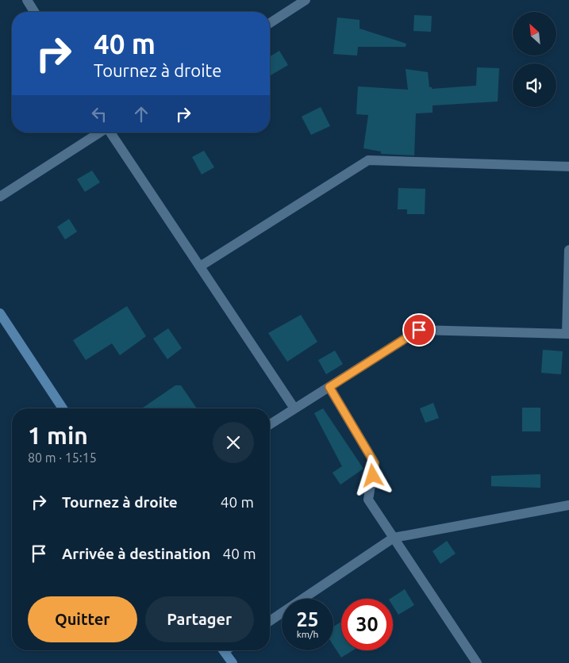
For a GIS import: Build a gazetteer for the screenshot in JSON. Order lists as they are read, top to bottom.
{
  "north": "top left",
  "page": {
    "turn": ["40 m", "Tournez à droite"],
    "heading": ["1 min", "80 m · 15:15"],
    "list": [
      {
        "name": "Tournez à droite",
        "value": "40 m"
      },
      {
        "name": "Arrivée à destination",
        "value": "40 m"
      }
    ],
    "buttons": ["Quitter", "Partager"],
    "speed": "25 km/h",
    "limit": "30"
  }
}
